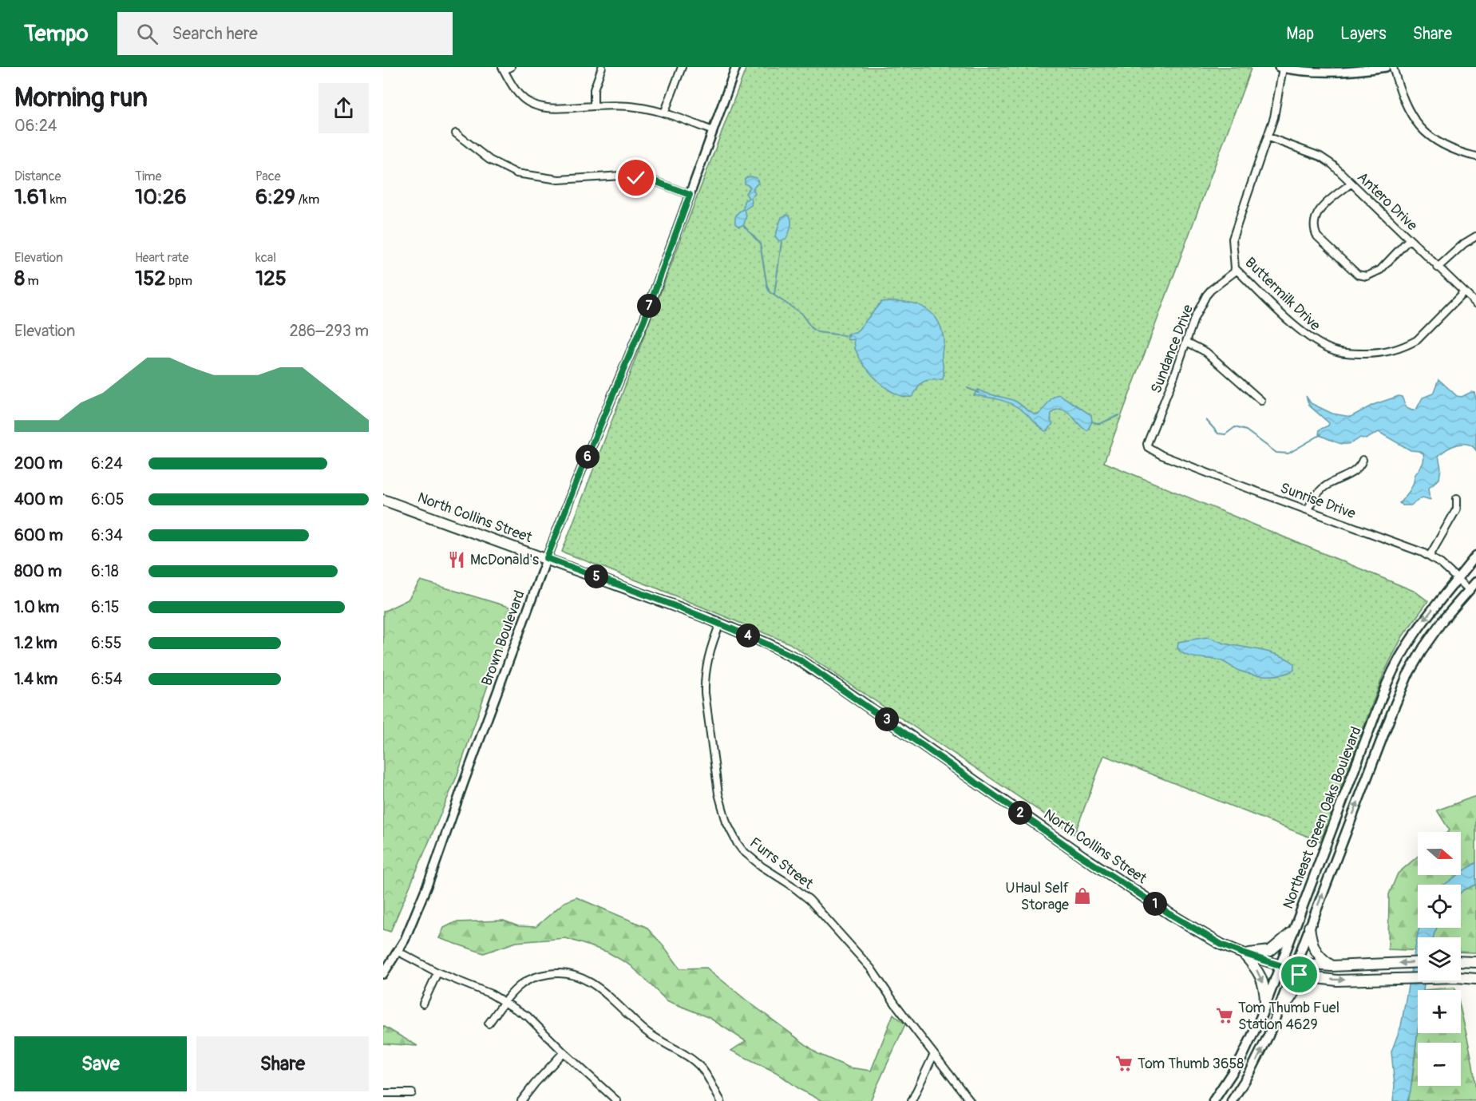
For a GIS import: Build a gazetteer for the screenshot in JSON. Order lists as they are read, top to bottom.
{
  "streets": {
    "main road": ["North Collins Street", "Northeast Green Oaks Boulevard"],
    "street": [
      "Antero Drive",
      "Buttermilk Drive",
      "Sundance Drive",
      "Sunrise Drive",
      "Brown Boulevard",
      "Furrs Street"
    ]
  },
  "crossings": [
    ["Antero Drive", "Buttermilk Drive"],
    ["Buttermilk Drive", "Sundance Drive"],
    ["Sundance Drive", "Sunrise Drive"],
    ["Sunrise Drive", "Northeast Green Oaks Boulevard"],
    ["North Collins Street", "Brown Boulevard"],
    ["North Collins Street", "Northeast Green Oaks Boulevard"],
    ["North Collins Street", "Furrs Street"]
  ],
  "places": {
    "restaurant": ["McDonald's"],
    "shop": ["UHaul Self Storage"],
    "supermarket": ["Tom Thumb Fuel Station 4629", "Tom Thumb 3658"]
  },
  "north": "right",
  "page": {
    "header": "Tempo",
    "search": "Search here",
    "nav": ["Map", "Layers", "Share"],
    "heading": ["Morning run", "06:24"],
    "stats": [
      ["Distance", "1.61 km"],
      ["Time", "10:26"],
      ["Pace", "6:29 /km"],
      ["Elevation", "8 m"],
      ["Heart rate", "152 bpm"],
      ["kcal", "125"]
    ],
    "pins": [
      "7",
      "6",
      "5",
      "4",
      "3",
      "2",
      "1"
    ],
    "chart": ["Elevation", "286–293 m"],
    "list": [
      {
        "name": "200 m",
        "note": "6:24"
      },
      {
        "name": "400 m",
        "note": "6:05"
      },
      {
        "name": "600 m",
        "note": "6:34"
      },
      {
        "name": "800 m",
        "note": "6:18"
      },
      {
        "name": "1.0 km",
        "note": "6:15"
      },
      {
        "name": "1.2 km",
        "note": "6:55"
      },
      {
        "name": "1.4 km",
        "note": "6:54"
      }
    ],
    "map_buttons": ["+", "−"],
    "buttons": ["Save", "Share"]
  }
}
